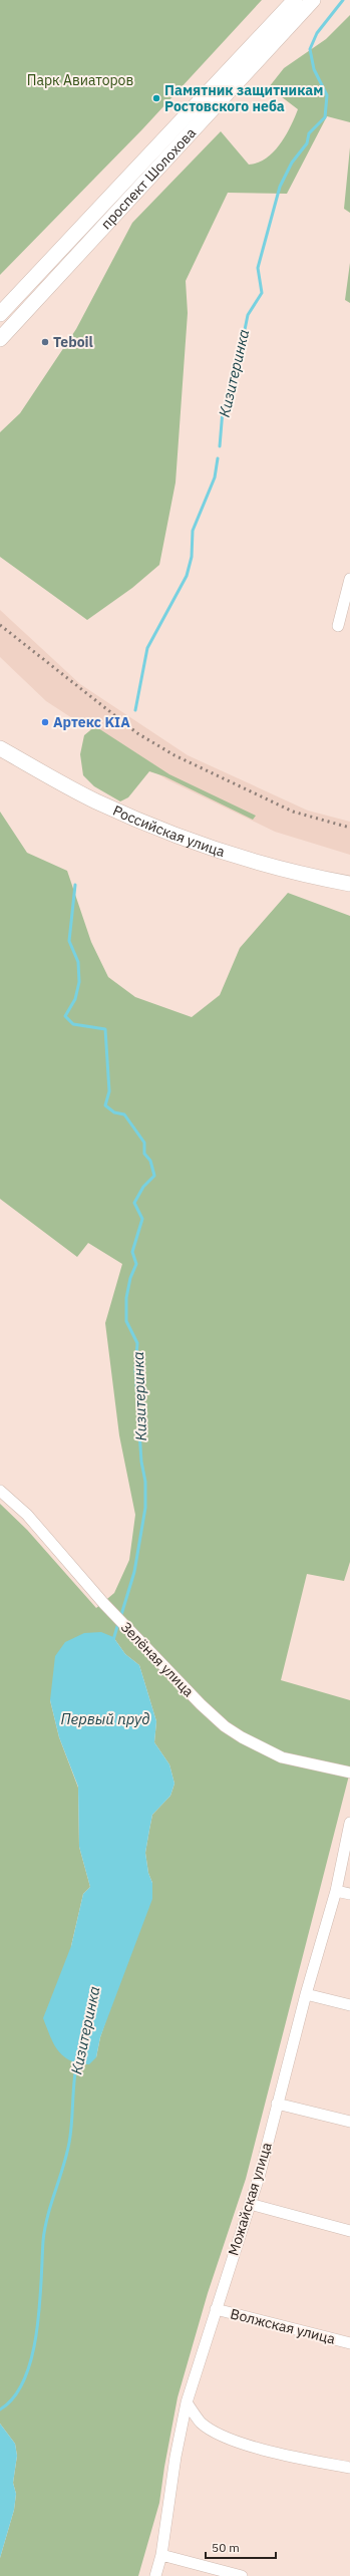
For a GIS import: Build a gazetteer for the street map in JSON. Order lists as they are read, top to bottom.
{
  "streets": {
    "main road": ["проспект Шолохова", "Российская улица"],
    "street": ["Зелёная улица", "Можайская улица", "Волжская улица"]
  },
  "crossings": [
    ["Можайская улица", "Волжская улица"]
  ],
  "water": ["Кизитеринка", "Первый пруд"],
  "parks": ["Парк Авиаторов"],
  "places": ["Памятник защитникам Ростовского неба", "Teboil", "Артекс KIA"],
  "scale_bar": "50 m"
}
